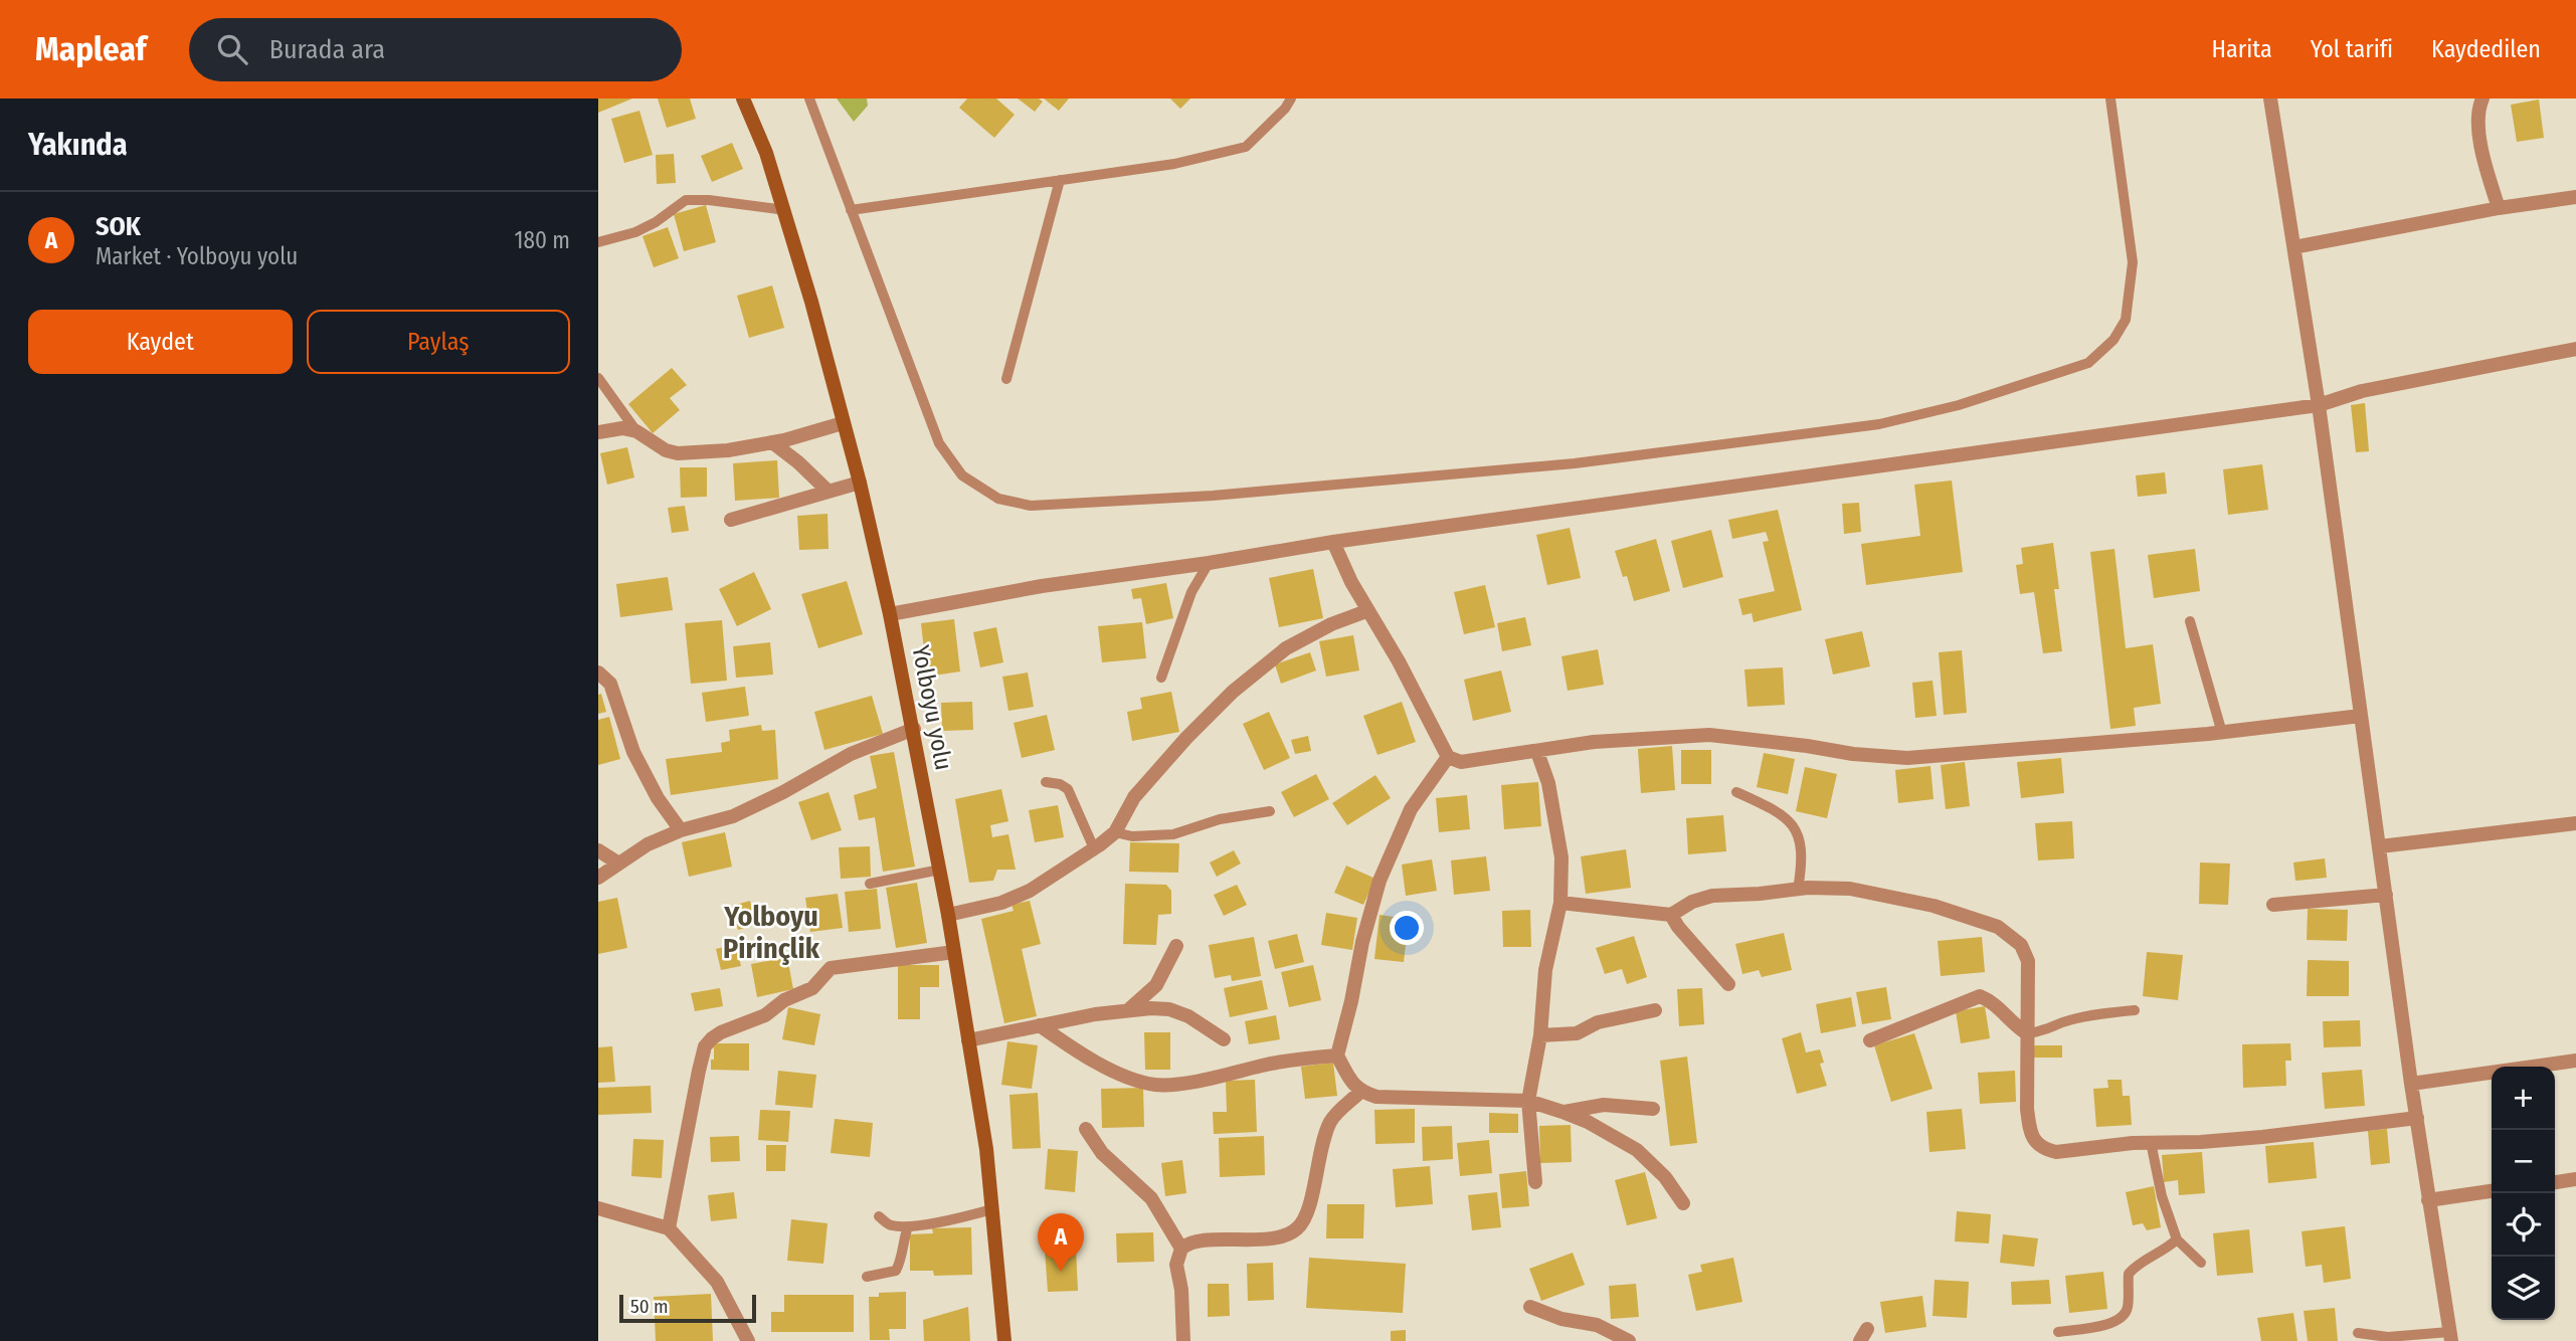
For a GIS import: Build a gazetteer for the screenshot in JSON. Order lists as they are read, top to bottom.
{
  "streets": {
    "main road": ["Yolboyu yolu"]
  },
  "districts": ["Yolboyu Pirinçlik"],
  "scale_bar": "50 m",
  "page": {
    "header": "Mapleaf",
    "search": "Burada ara",
    "nav": ["Harita", "Yol tarifi", "Kaydedilen"],
    "heading": "Yakında",
    "list": [
      {
        "mark": "A",
        "name": "SOK",
        "note": "Market · Yolboyu yolu",
        "value": "180 m"
      }
    ],
    "buttons": ["Kaydet", "Paylaş"],
    "map_buttons": ["+", "−"],
    "pins": "A",
    "scale": "50 m"
  }
}
